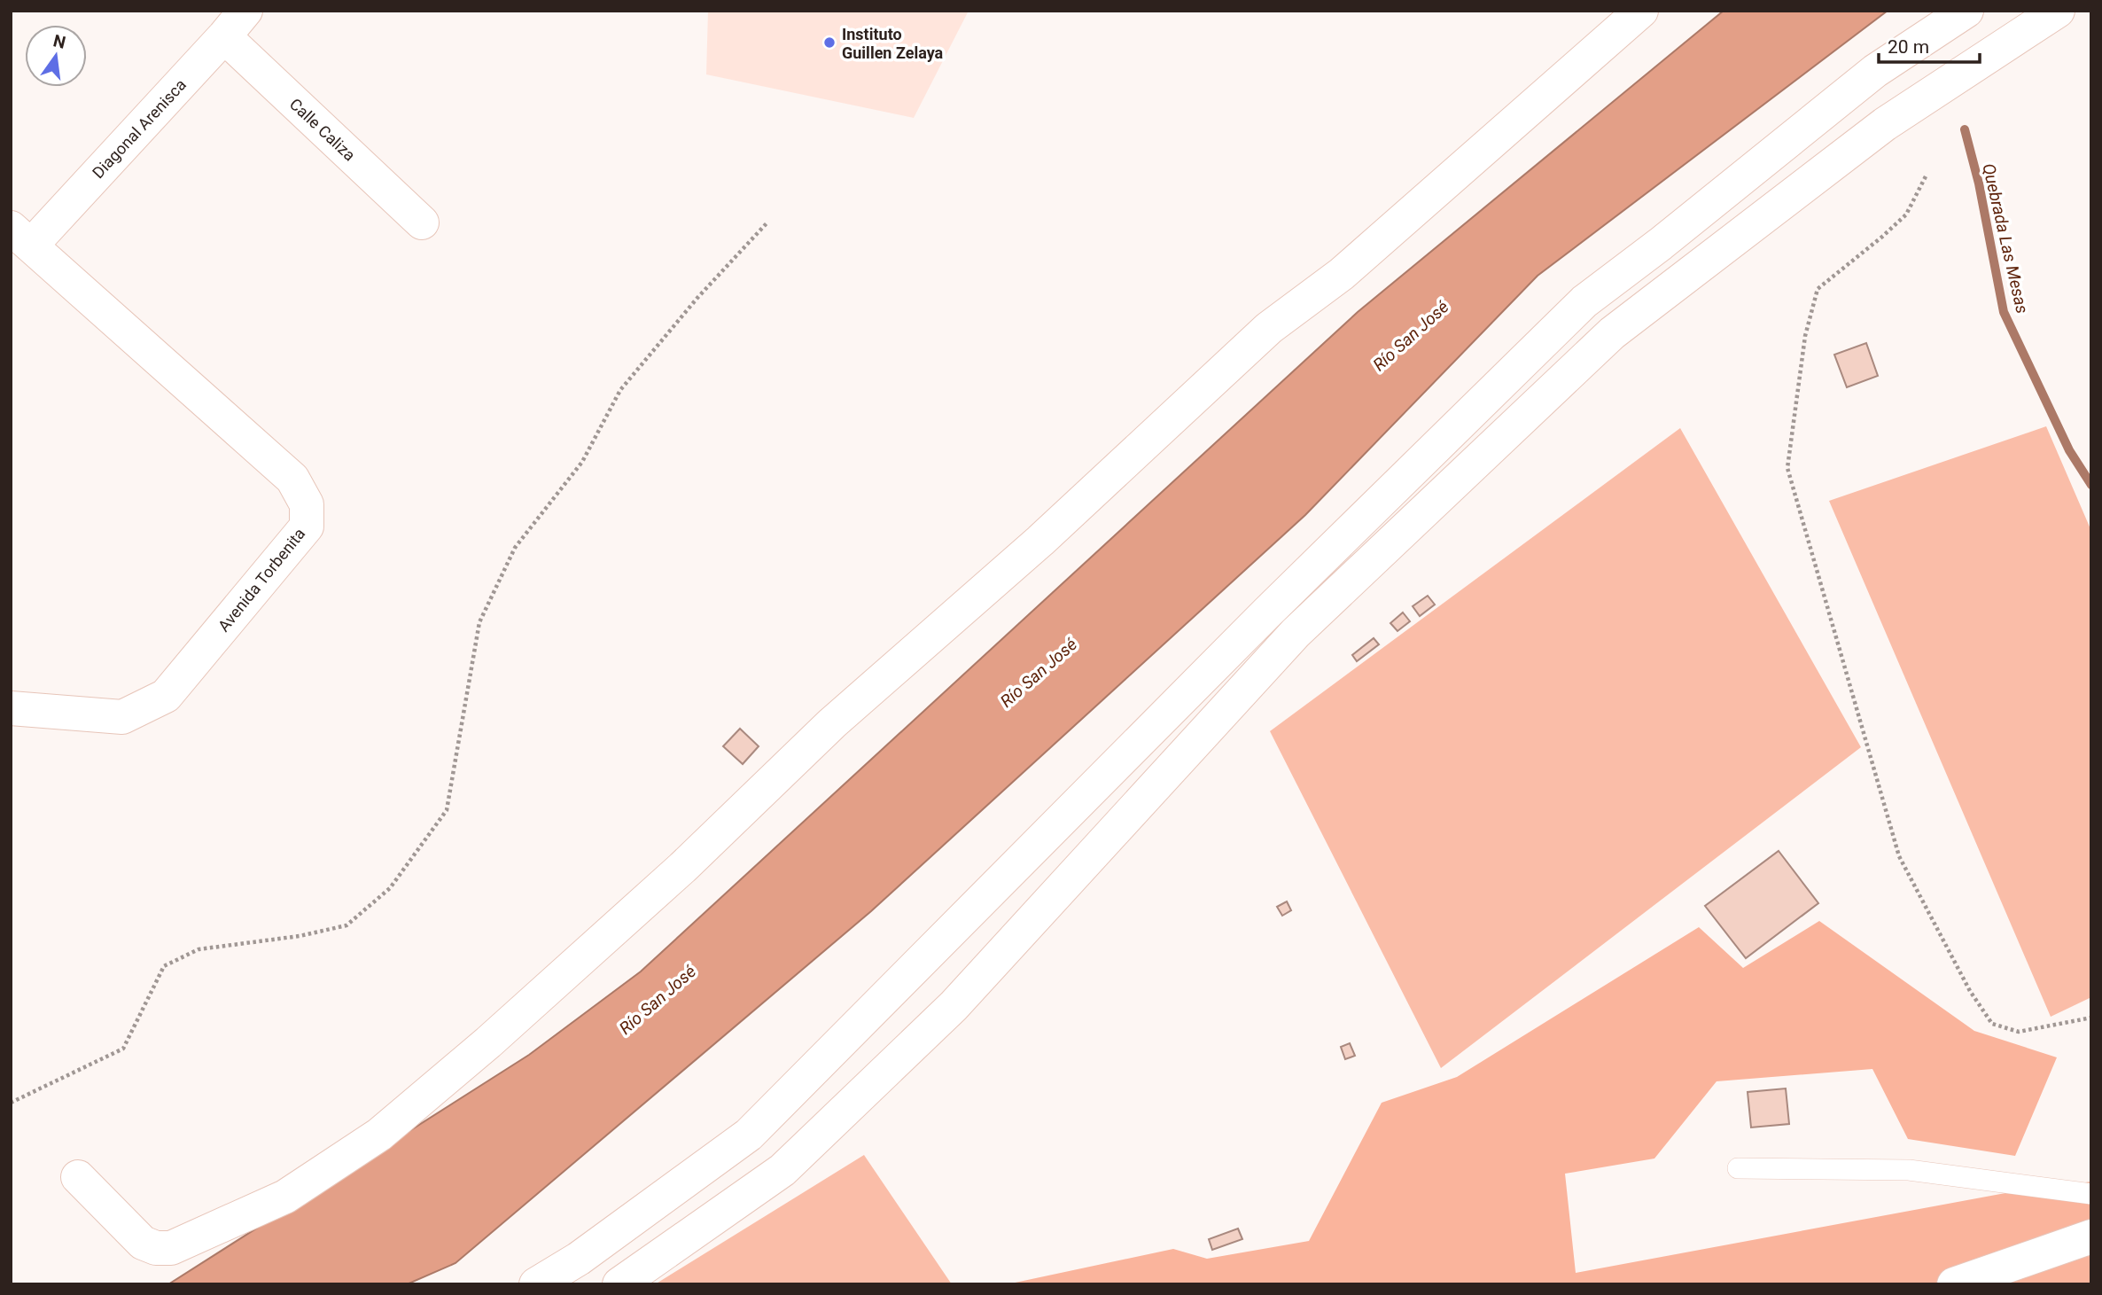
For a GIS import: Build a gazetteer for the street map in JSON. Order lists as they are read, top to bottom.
{
  "streets": {
    "main road": ["Diagonal Arenisca", "Calle Caliza", "Avenida Torbenita"]
  },
  "crossings": [
    ["Diagonal Arenisca", "Calle Caliza"],
    ["Diagonal Arenisca", "Avenida Torbenita"]
  ],
  "water": ["Quebrada Las Mesas", "Río San José"],
  "places": ["Instituto Guillen Zelaya"],
  "scale_bar": "20 m",
  "north": "top"
}
